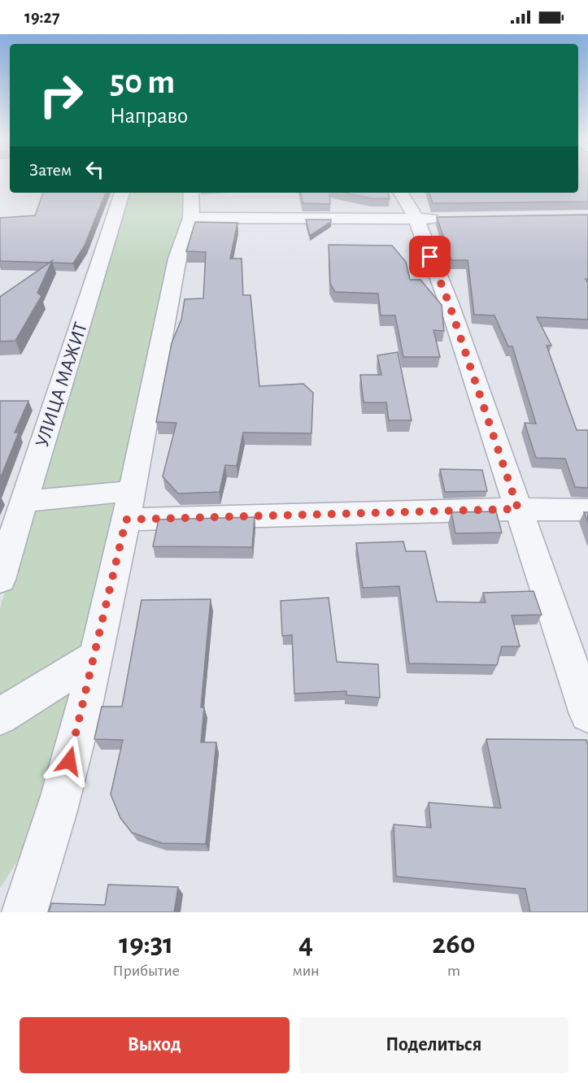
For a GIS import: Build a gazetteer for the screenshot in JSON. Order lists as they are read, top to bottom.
{
  "streets": {
    "street": ["УЛИЦА МАЖИТ"]
  },
  "page": {
    "status": "19:27",
    "turn": ["50 m", "Направо"],
    "then": "Затем",
    "eta": [
      "19:31",
      "Прибытие",
      "4",
      "мин",
      "260",
      "m"
    ],
    "buttons": ["Выход", "Поделиться"]
  }
}
